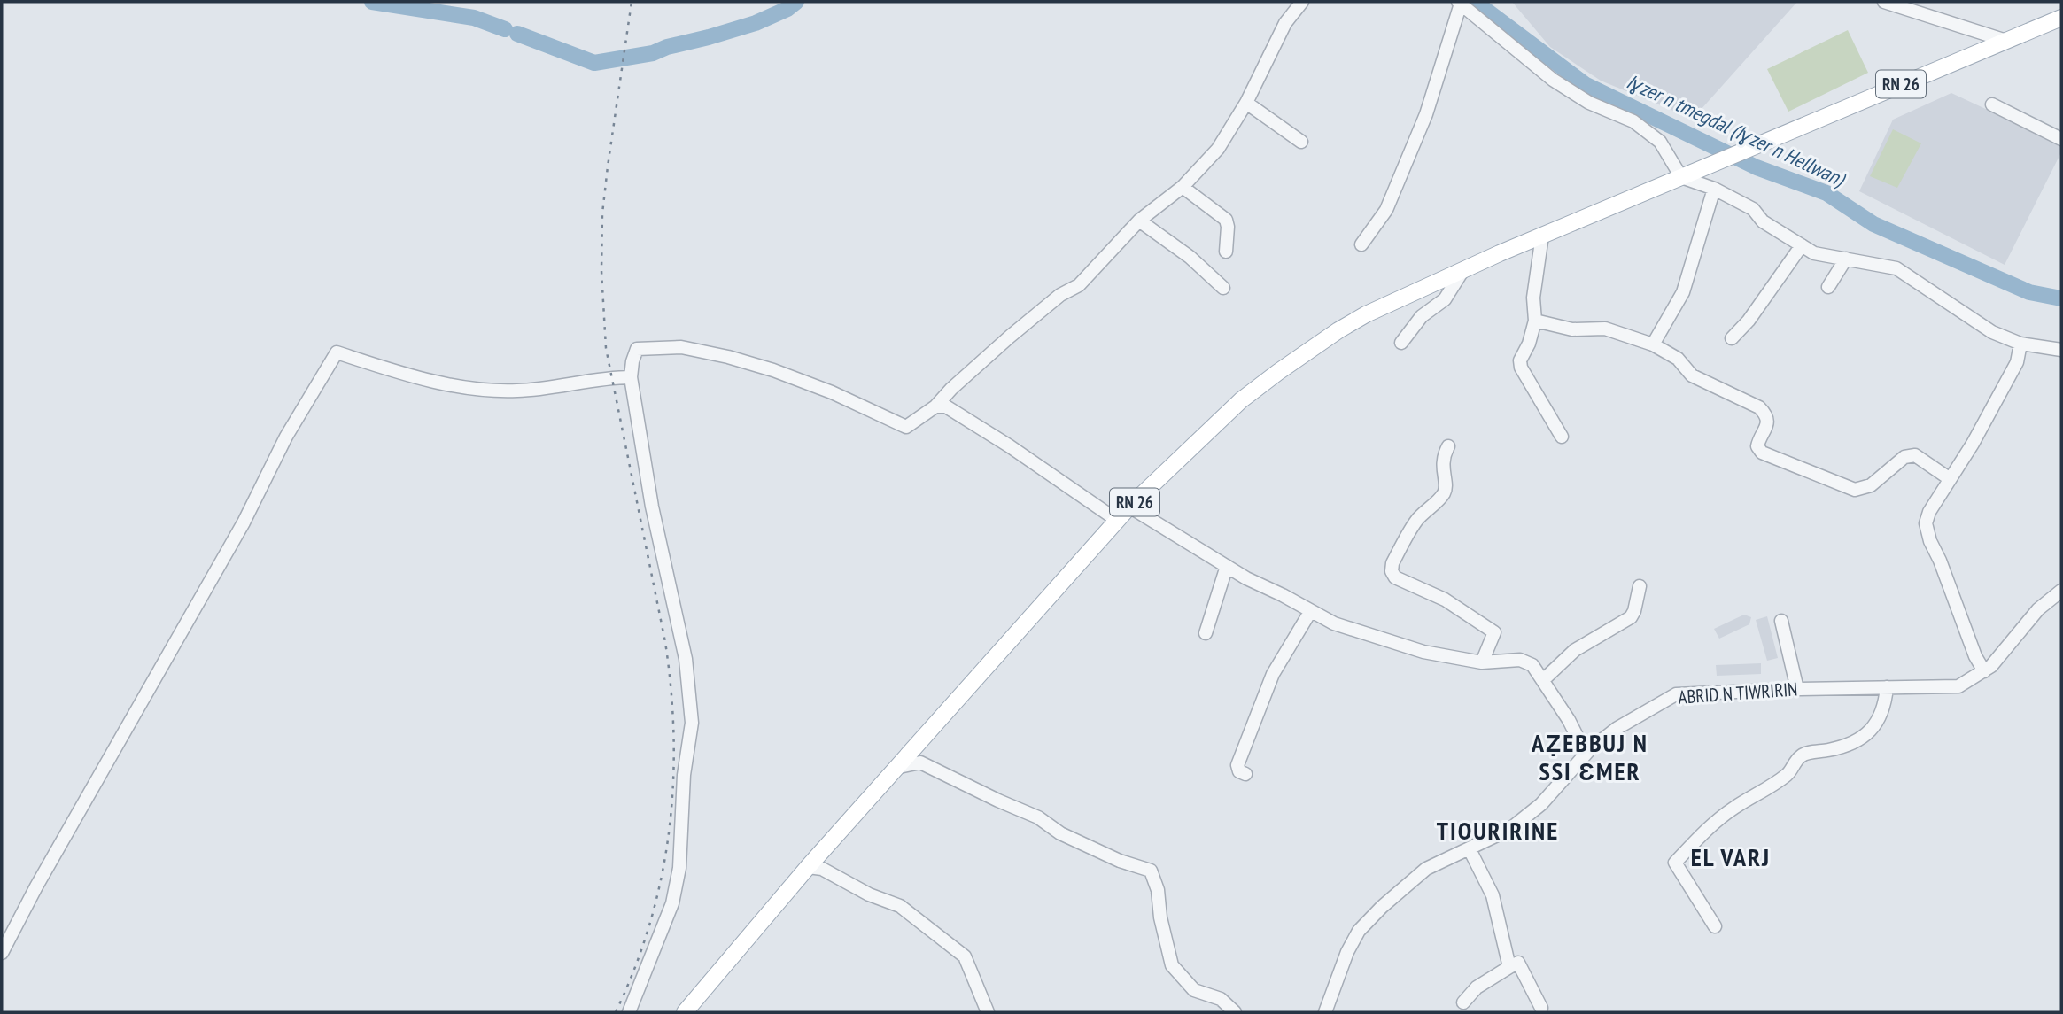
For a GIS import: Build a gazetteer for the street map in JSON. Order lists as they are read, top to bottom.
{
  "streets": {
    "main road": ["RN 26"],
    "street": ["ABRID N TIWRIRIN"]
  },
  "districts": ["AẒEBBUJ N SSI ƐMER", "TIOURIRINE", "EL VARJ"],
  "water": ["Iɣzer n tmegdal (Iɣzer n Hellwan)"]
}
